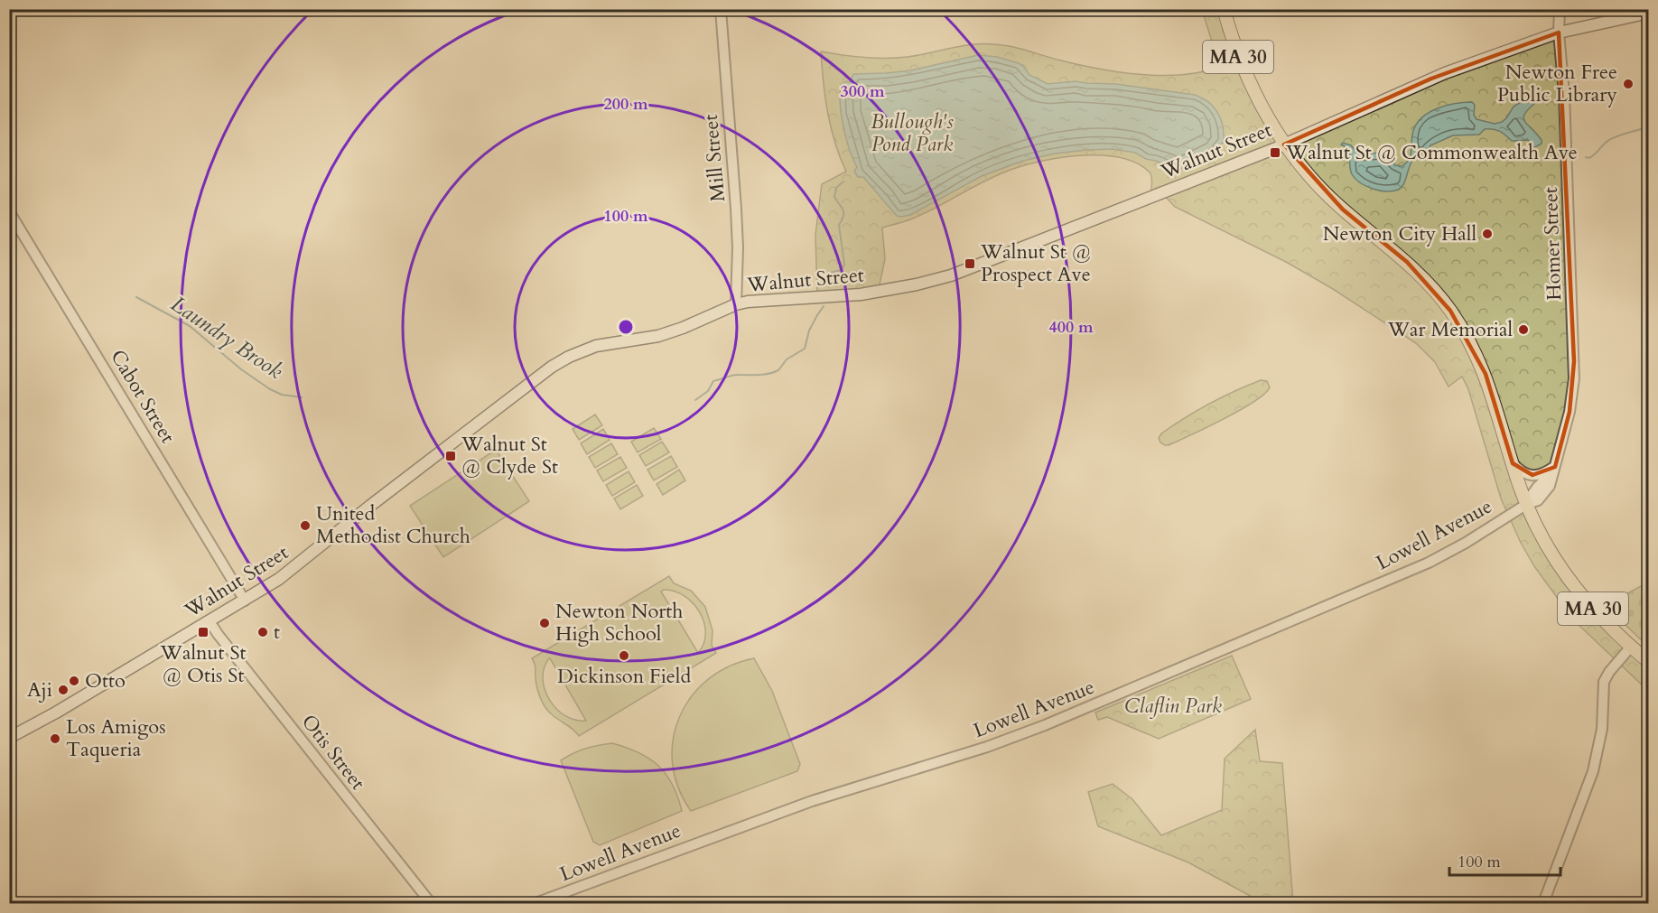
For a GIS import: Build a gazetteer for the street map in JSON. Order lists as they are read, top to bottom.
{
  "streets": {
    "main road": ["MA 30", "Walnut Street"],
    "street": [
      "Mill Street",
      "Homer Street",
      "Cabot Street",
      "Lowell Avenue",
      "Otis Street"
    ]
  },
  "crossings": [
    ["MA 30", "Walnut Street"],
    ["MA 30", "Homer Street"],
    ["MA 30", "Lowell Avenue"],
    ["Walnut Street", "Mill Street"],
    ["Walnut Street", "Homer Street"],
    ["Walnut Street", "Cabot Street"],
    ["Walnut Street", "Otis Street"],
    ["Homer Street", "Lowell Avenue"]
  ],
  "water": ["Laundry Brook"],
  "parks": ["Bullough's Pond Park", "Claflin Park"],
  "places": {
    "other": [
      "Newton Free Public Library",
      "Newton City Hall",
      "War Memorial",
      "United Methodist Church",
      "Newton North High School",
      "t",
      "Dickinson Field",
      "Otto",
      "Aji",
      "Los Amigos Taqueria"
    ],
    "transit": [
      "Walnut St @ Commonwealth Ave",
      "Walnut St @ Prospect Ave",
      "Walnut St @ Clyde St",
      "Walnut St @ Otis St"
    ]
  },
  "scale_bar": "100 m",
  "rings": [
    "300 m",
    "200 m",
    "100 m",
    "400 m"
  ]
}
